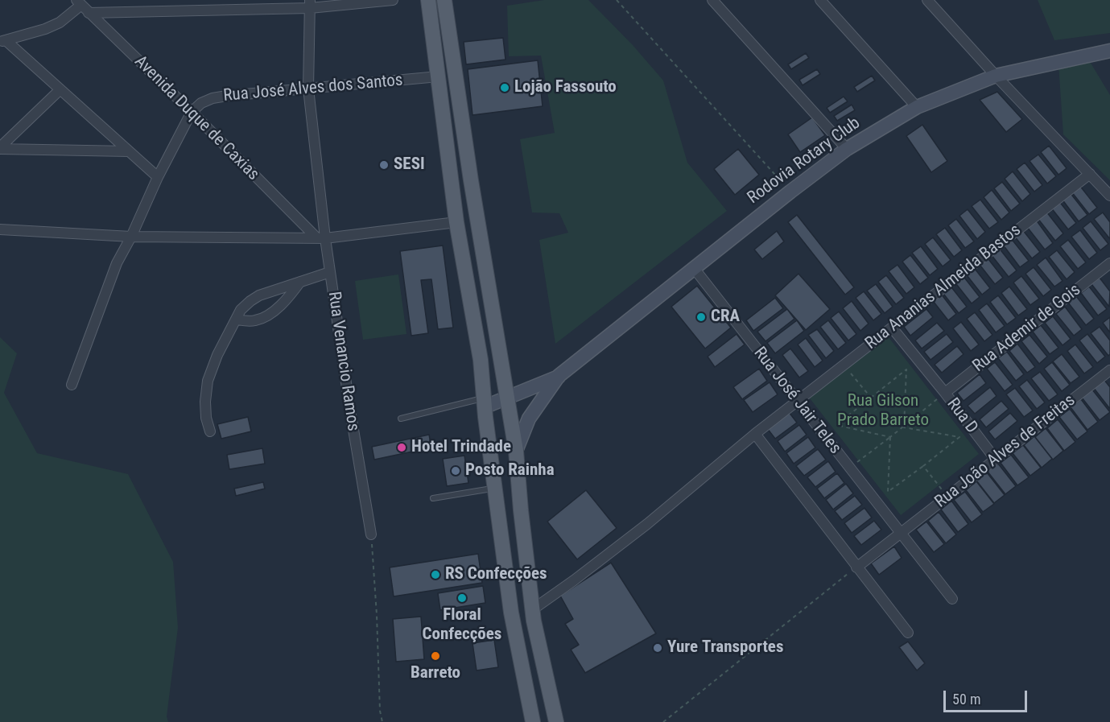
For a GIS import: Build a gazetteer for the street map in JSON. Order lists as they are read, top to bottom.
{
  "streets": {
    "main road": ["Rodovia Rotary Club"],
    "street": [
      "Rua José Alves dos Santos",
      "Avenida Duque de Caxias",
      "Rua Ananias Almeida Bastos",
      "Rua Ademir de Gois",
      "Rua Venancio Ramos",
      "Rua José Jair Teles",
      "Rua D",
      "Rua João Alves de Freitas"
    ]
  },
  "crossings": [
    ["Rua José Alves dos Santos", "Avenida Duque de Caxias"],
    ["Rua José Alves dos Santos", "Rua Venancio Ramos"],
    ["Avenida Duque de Caxias", "Rua Venancio Ramos"],
    ["Rodovia Rotary Club", "Rua José Jair Teles"],
    ["Rua Ananias Almeida Bastos", "Rua José Jair Teles"],
    ["Rua Ananias Almeida Bastos", "Rua D"],
    ["Rua Ademir de Gois", "Rua D"],
    ["Rua José Jair Teles", "Rua João Alves de Freitas"],
    ["Rua D", "Rua João Alves de Freitas"]
  ],
  "parks": ["Rua Gilson Prado Barreto"],
  "places": [
    "Lojão Fassouto",
    "SESI",
    "CRA",
    "Hotel Trindade",
    "Posto Rainha",
    "RS Confecções",
    "Floral Confecções",
    "Yure Transportes",
    "Barreto"
  ],
  "scale_bar": "50 m"
}
